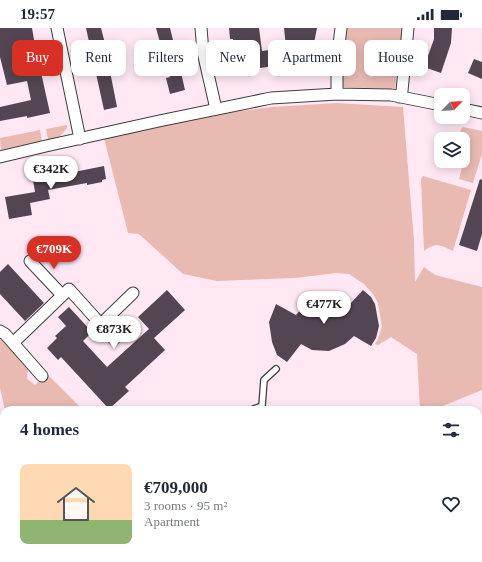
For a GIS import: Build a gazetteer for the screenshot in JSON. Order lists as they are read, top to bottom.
{
  "north": "top right",
  "page": {
    "status": "19:57",
    "chip": [
      "Buy",
      "Rent",
      "Filters",
      "New",
      "Apartment",
      "House"
    ],
    "price": [
      "€342K",
      "€709K",
      "€477K",
      "€873K"
    ],
    "heading": "4 homes",
    "list": [
      {
        "name": "€709,000",
        "note": "3 rooms · 95 m² · Apartment"
      }
    ]
  }
}
